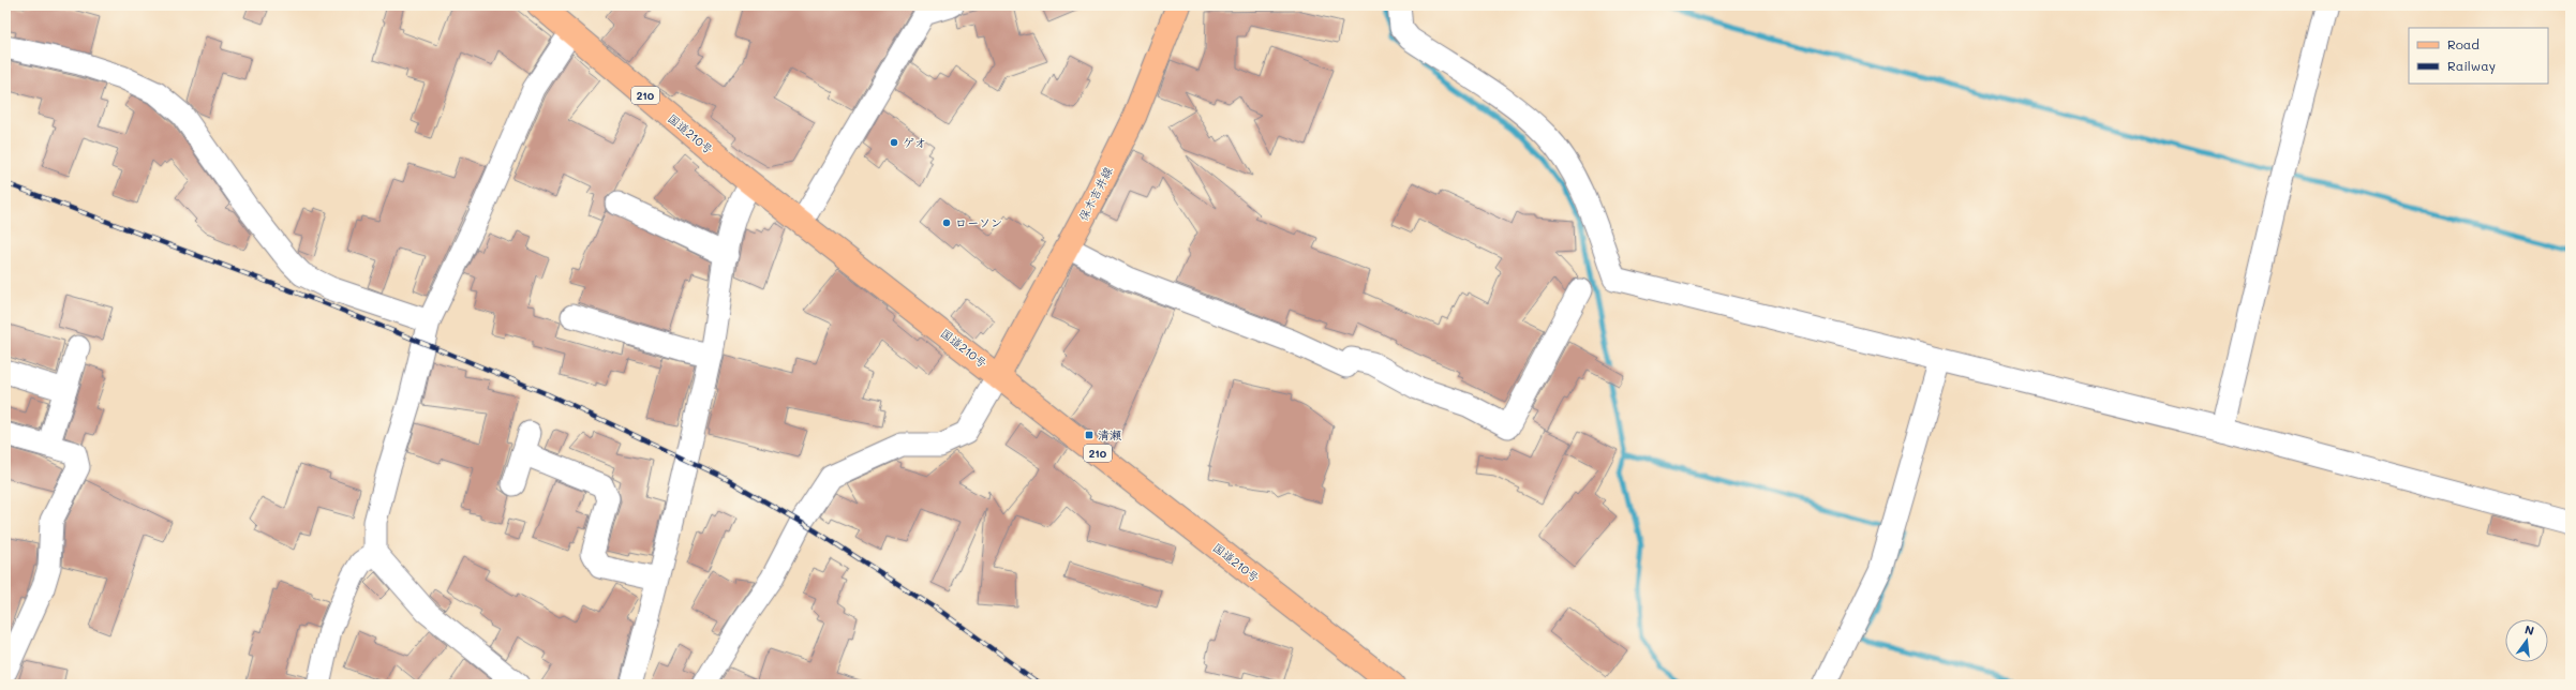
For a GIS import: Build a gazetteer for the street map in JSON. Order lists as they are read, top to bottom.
{
  "streets": {
    "main road": ["210", "国道210号", "保木吉井線"]
  },
  "crossings": [
    ["国道210号", "保木吉井線"]
  ],
  "places": {
    "other": ["ゲオ", "ローソン"],
    "transit": ["清瀬"]
  },
  "legend": ["Road", "Railway"],
  "north": "top"
}
